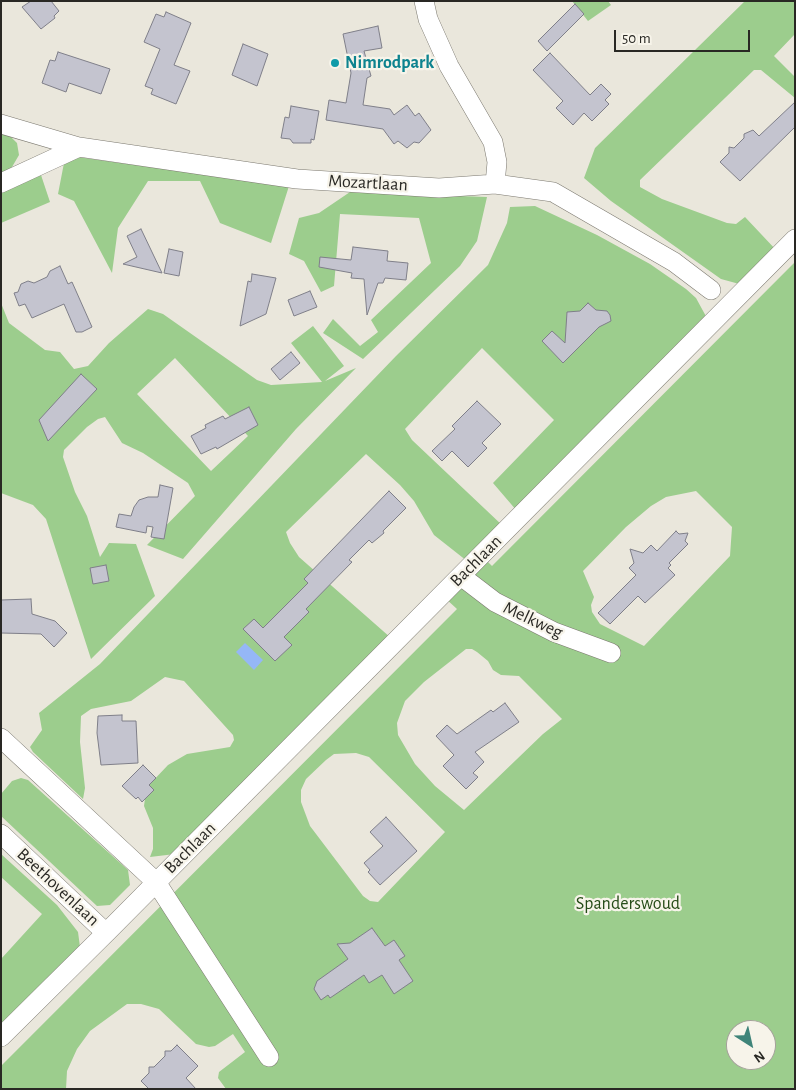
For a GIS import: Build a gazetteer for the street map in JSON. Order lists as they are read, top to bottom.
{
  "streets": {
    "street": [
      "Mozartlaan",
      "Bachlaan",
      "Melkweg",
      "Beethovenlaan"
    ]
  },
  "crossings": [
    ["Bachlaan", "Melkweg"],
    ["Bachlaan", "Beethovenlaan"]
  ],
  "parks": ["Spanderswoud"],
  "places": ["Nimrodpark"],
  "scale_bar": "50 m",
  "north": "bottom right"
}
